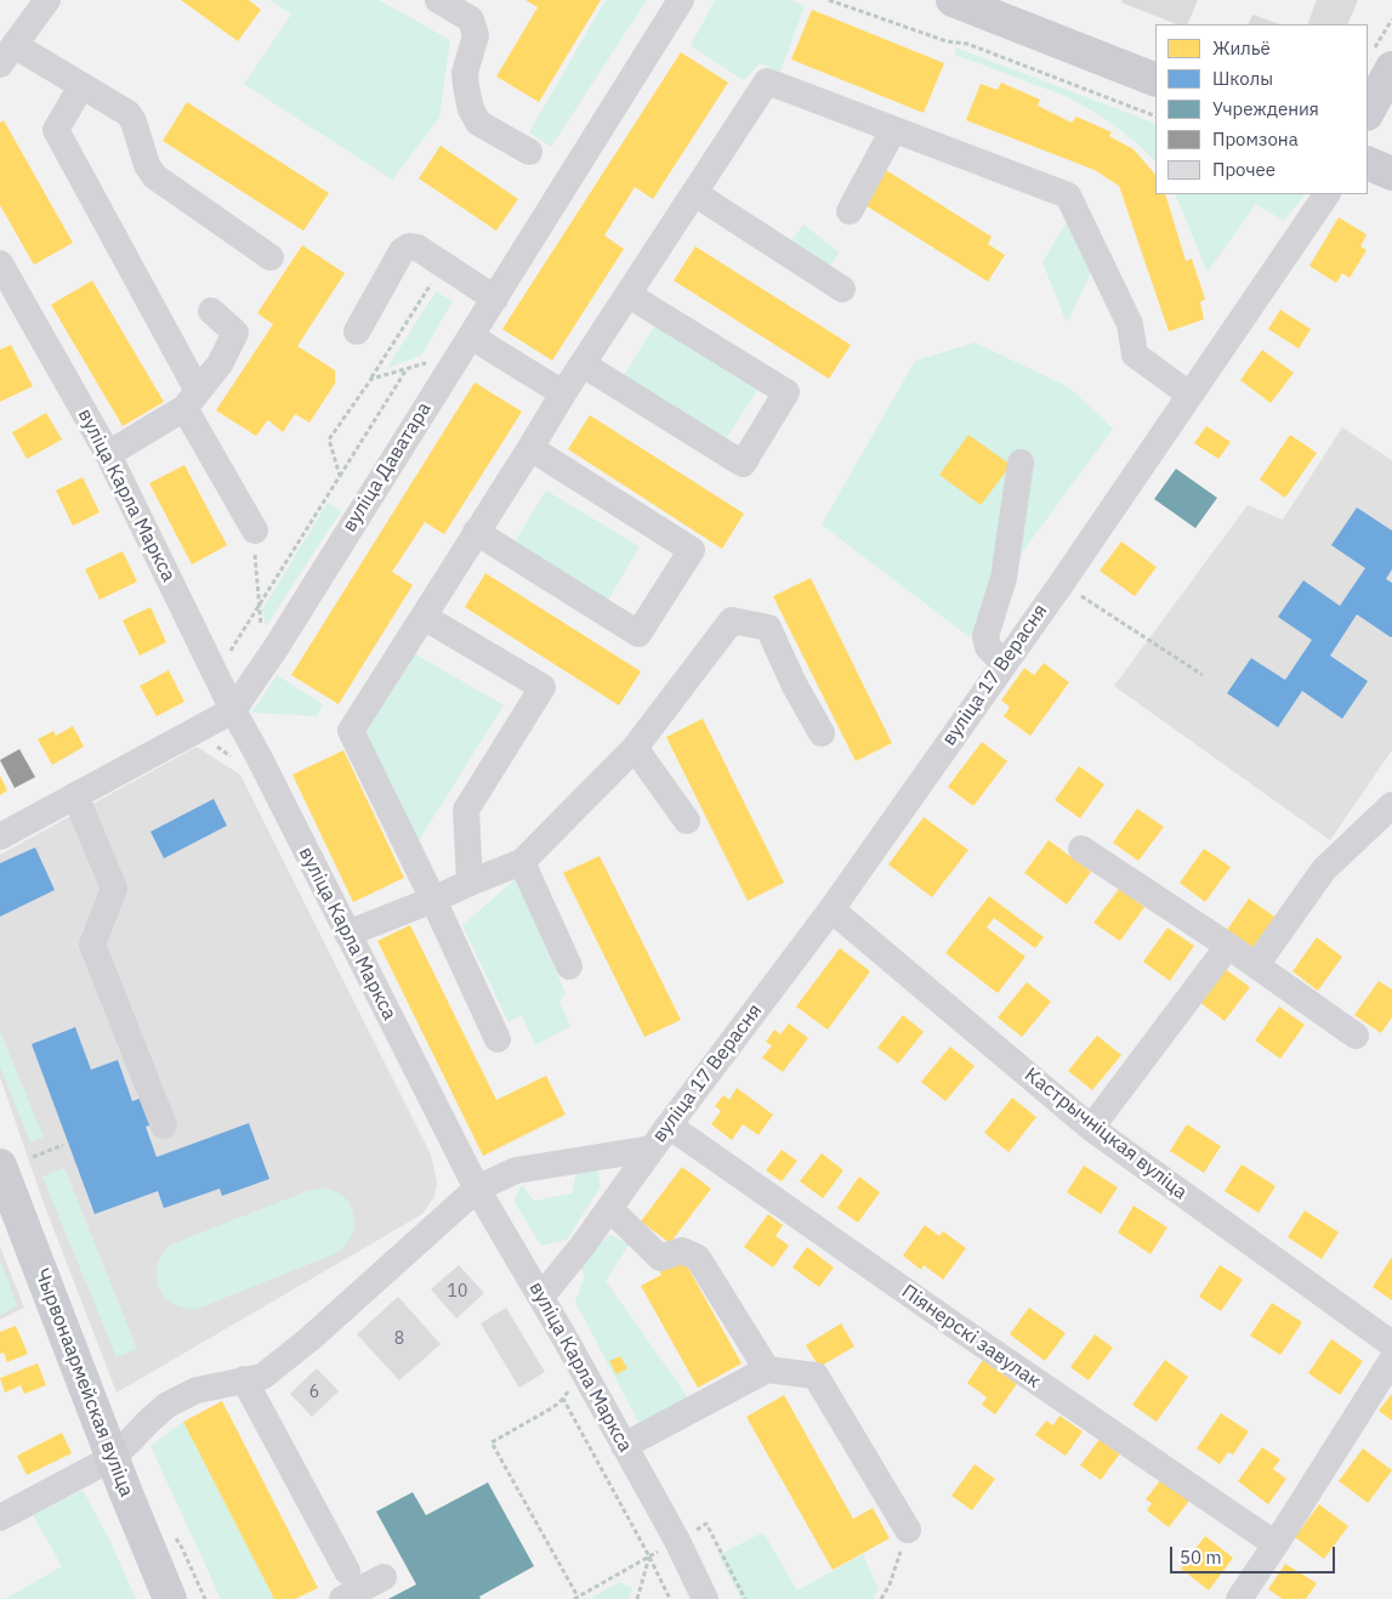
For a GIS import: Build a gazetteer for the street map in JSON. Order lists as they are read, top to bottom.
{
  "streets": {
    "main road": ["Чырвонаармейская вуліца"],
    "street": [
      "вуліца Даватара",
      "вуліца Карла Маркса",
      "вуліца 17 Верасня",
      "Кастрычніцкая вуліца",
      "Піянерскі завулак"
    ]
  },
  "crossings": [
    ["вуліца Даватара", "вуліца Карла Маркса"],
    ["вуліца Карла Маркса", "вуліца 17 Верасня"],
    ["вуліца 17 Верасня", "Кастрычніцкая вуліца"],
    ["вуліца 17 Верасня", "Піянерскі завулак"],
    ["вуліца 17 Верасня", "Чырвонаармейская вуліца"]
  ],
  "house_numbers": ["10", "8", "6"],
  "legend": [
    "Жильё",
    "Школы",
    "Учреждения",
    "Промзона",
    "Прочее"
  ],
  "scale_bar": "50 m"
}
